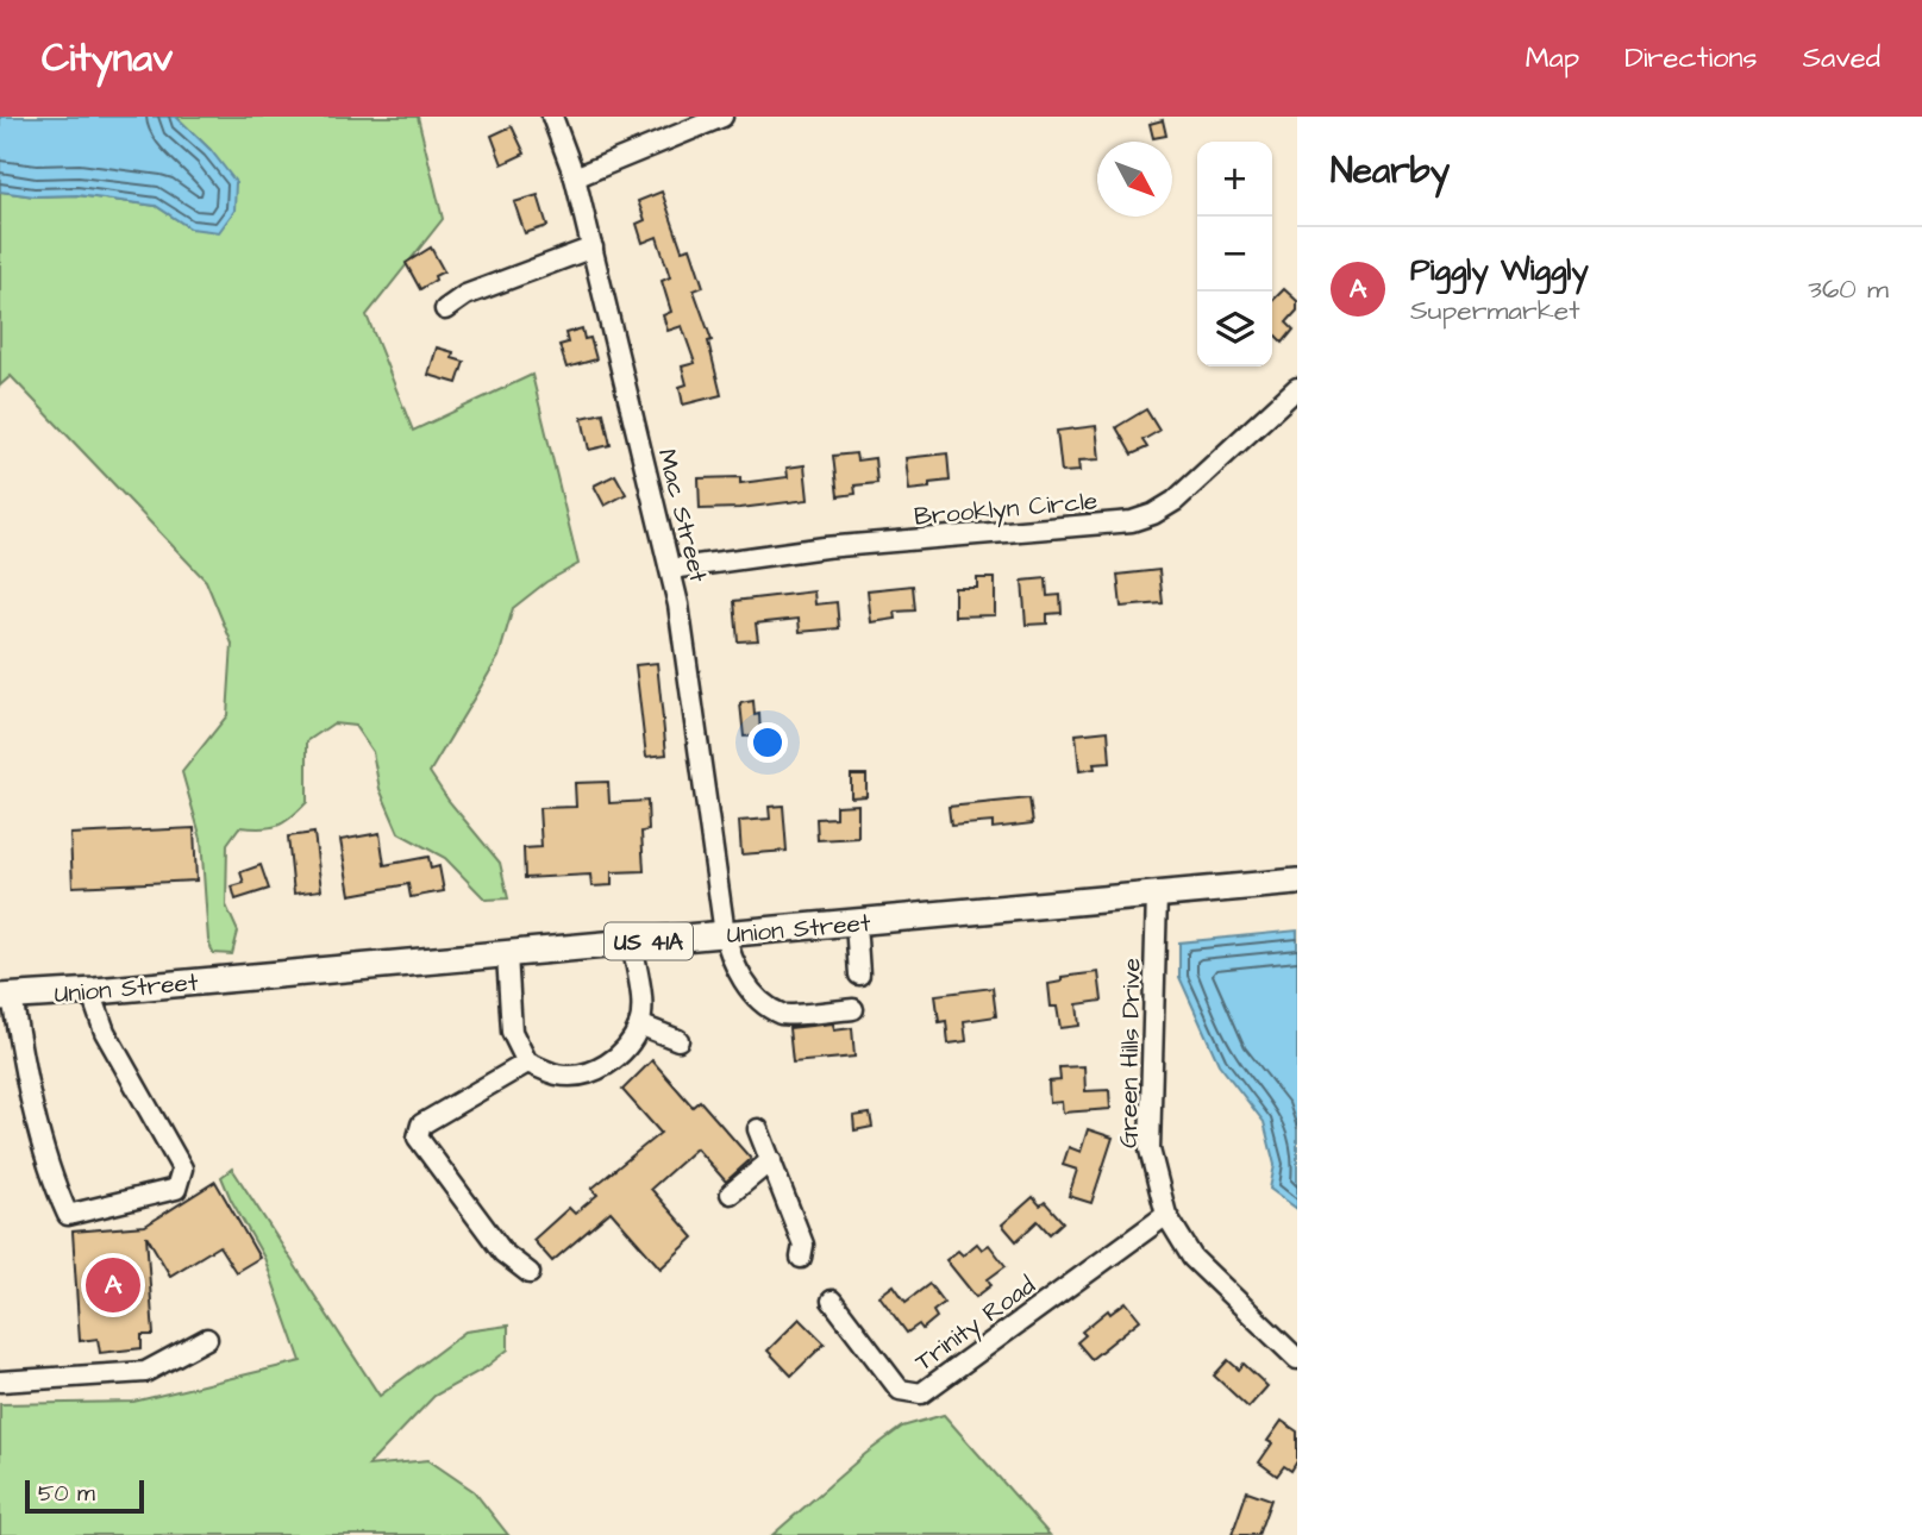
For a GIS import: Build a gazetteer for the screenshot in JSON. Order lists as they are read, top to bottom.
{
  "streets": {
    "main road": ["Union Street", "US 41A"],
    "street": [
      "Brooklyn Circle",
      "Mac Street",
      "Green Hills Drive",
      "Trinity Road"
    ]
  },
  "crossings": [
    ["Brooklyn Circle", "Mac Street"],
    ["Mac Street", "Union Street"],
    ["Union Street", "Green Hills Drive"],
    ["Green Hills Drive", "Trinity Road"]
  ],
  "scale_bar": "50 m",
  "north": "bottom right",
  "page": {
    "header": "Citynav",
    "nav": ["Map", "Directions", "Saved"],
    "heading": "Nearby",
    "map_buttons": ["+", "−"],
    "list": [
      {
        "mark": "A",
        "name": "Piggly Wiggly",
        "note": "Supermarket",
        "value": "360 m"
      }
    ],
    "pins": "A",
    "scale": "50 m"
  }
}
